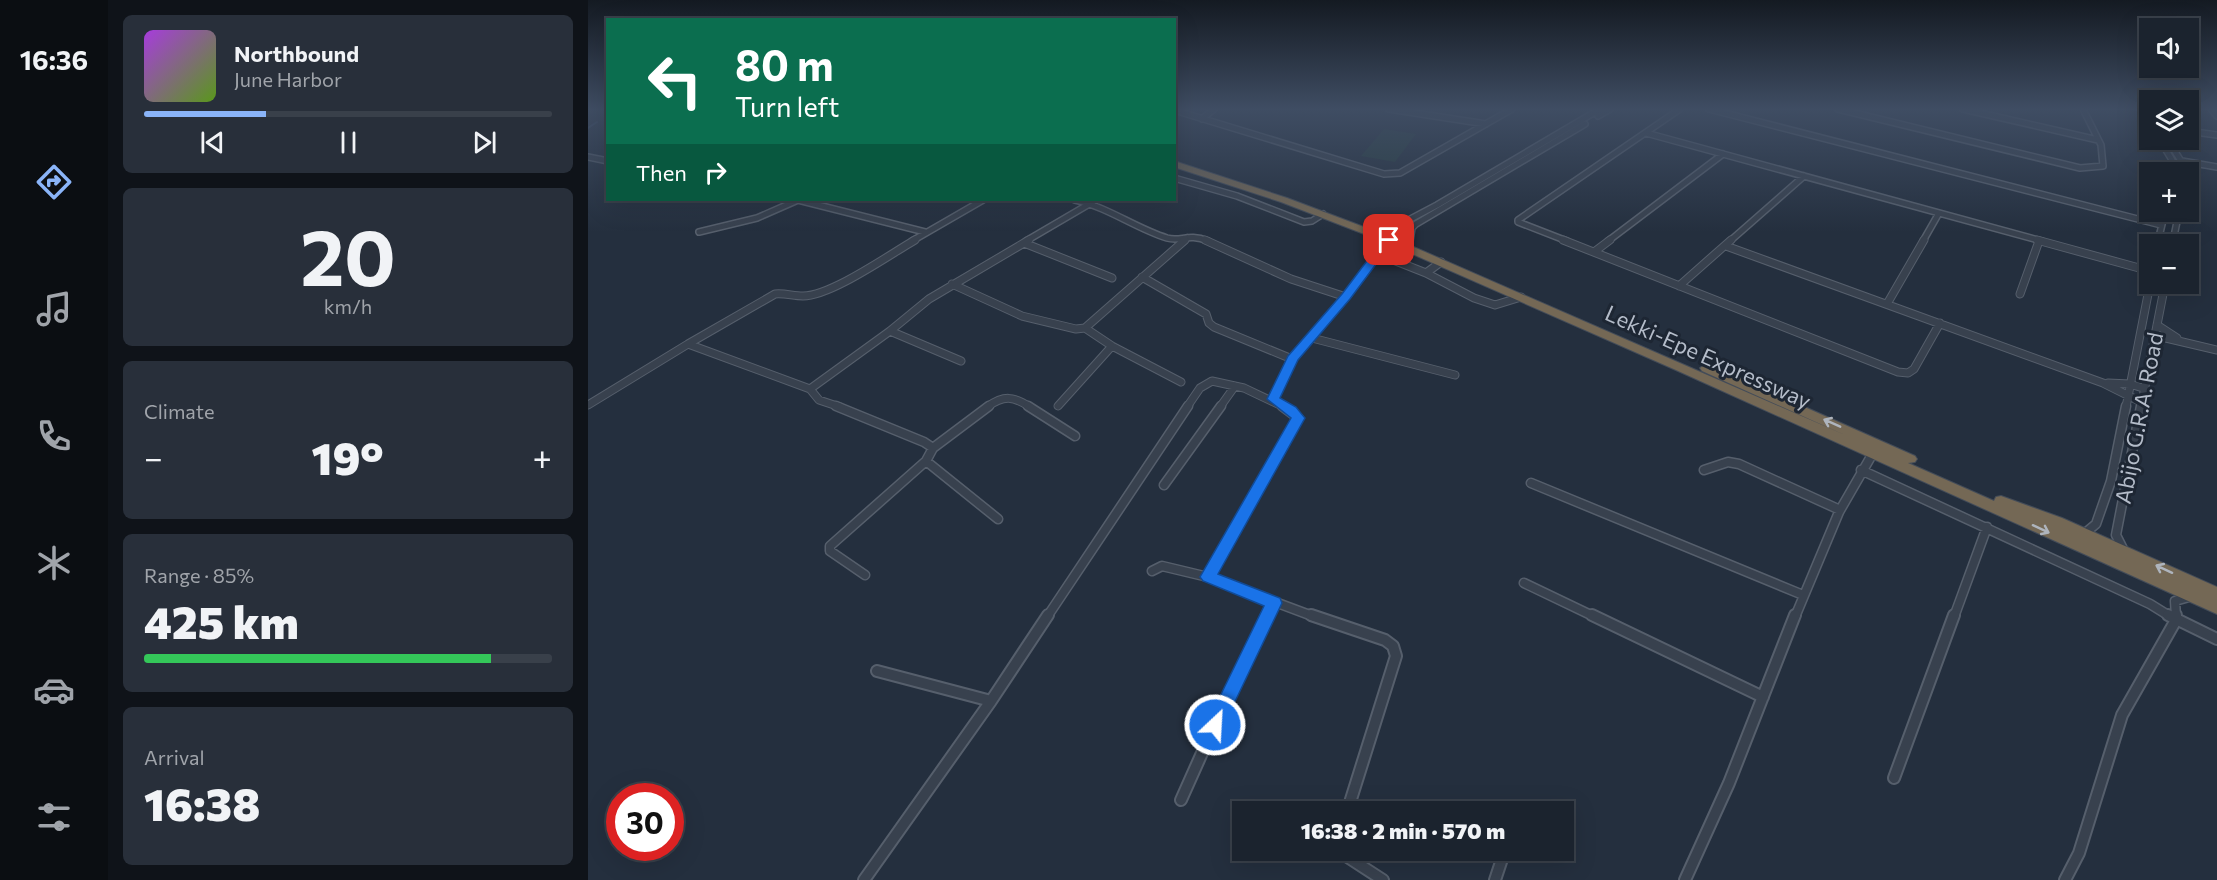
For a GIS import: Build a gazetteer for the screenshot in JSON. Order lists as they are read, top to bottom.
{
  "streets": {
    "highway": ["Lekki-Epe Expressway"],
    "street": ["Abijo G.R.A. Road"]
  },
  "crossings": [
    ["Lekki-Epe Expressway", "Abijo G.R.A. Road"]
  ],
  "page": {
    "tabs": "16:36",
    "map_buttons": ["+", "−"],
    "turn": ["80 m", "Turn left"],
    "song": ["Northbound", "June Harbor"],
    "then": "Then",
    "tile": [
      ["20", "km/h"],
      "Climate",
      ["Range · 85%", "425 km"],
      ["Arrival", "16:38"]
    ],
    "heat": ["−", "19°", "+"],
    "limit": "30",
    "trip": "16:38 · 2 min · 570 m"
  }
}
